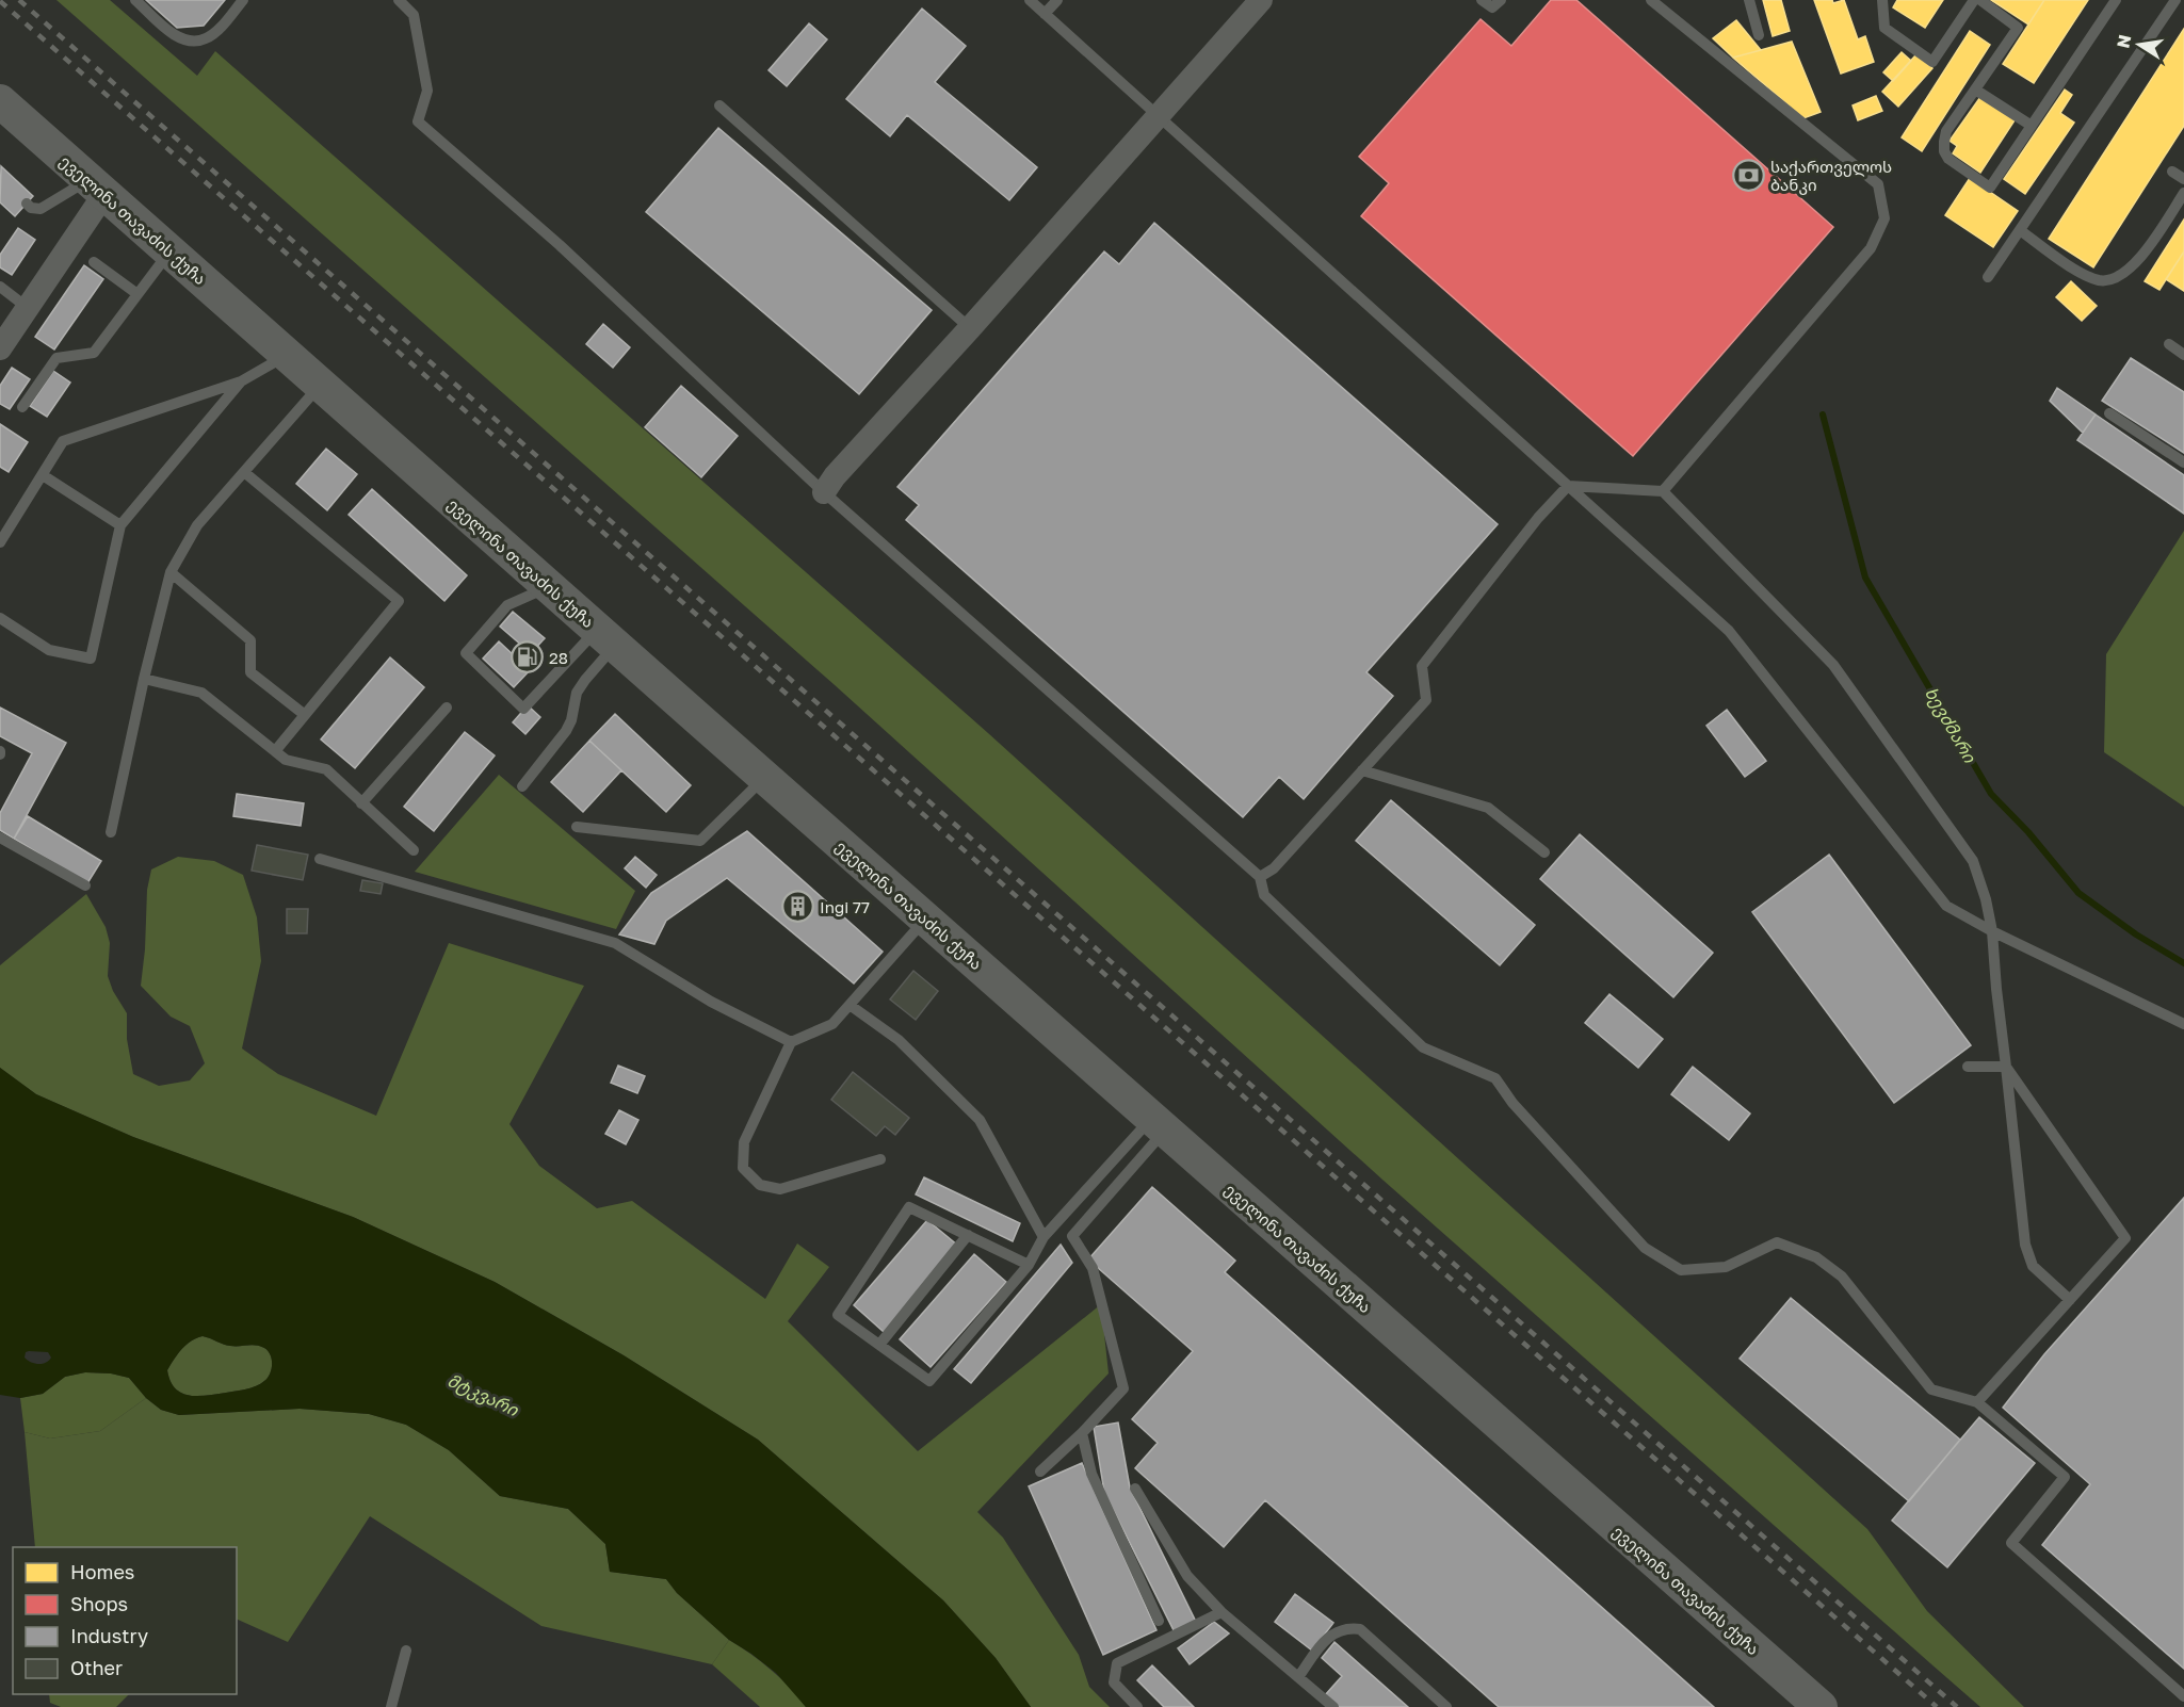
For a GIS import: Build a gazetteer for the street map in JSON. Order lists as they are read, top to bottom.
{
  "streets": {
    "main road": ["ეველინა თავაძის ქუჩა"]
  },
  "water": ["ხევძმარი", "მტკვარი"],
  "places": {
    "bank": ["საქართველოს ბანკი"],
    "fuel station": ["28"],
    "building": ["Ingi 77"]
  },
  "legend": [
    "Homes",
    "Shops",
    "Industry",
    "Other"
  ],
  "north": "left"
}
